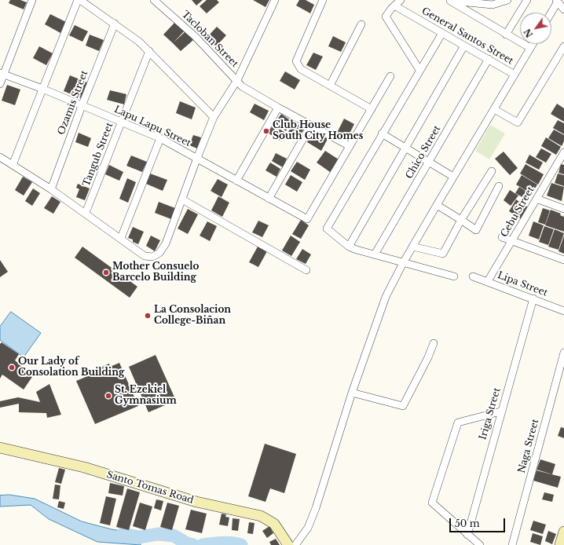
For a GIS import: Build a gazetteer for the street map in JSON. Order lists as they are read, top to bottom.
{
  "streets": {
    "street": [
      "General Santos Street",
      "Tacloban Street",
      "Ozamis Street",
      "Lapu Lapu Street",
      "Chico Street",
      "Tangub Street",
      "Cebu Street",
      "Lipa Street",
      "Iriga Street",
      "Naga Street",
      "Santo Tomas Road"
    ]
  },
  "crossings": [
    ["General Santos Street", "Chico Street"],
    ["Tacloban Street", "Lapu Lapu Street"],
    ["Ozamis Street", "Lapu Lapu Street"],
    ["Lapu Lapu Street", "Tangub Street"],
    ["Cebu Street", "Lipa Street"],
    ["Lipa Street", "Iriga Street"]
  ],
  "places": [
    "Club House South City Homes",
    "Mother Consuelo Barcelo Building",
    "La Consolacion College-Biñan",
    "Our Lady of Consolation Building",
    "St. Ezekiel Gymnasium"
  ],
  "scale_bar": "50 m",
  "north": "bottom left"
}
